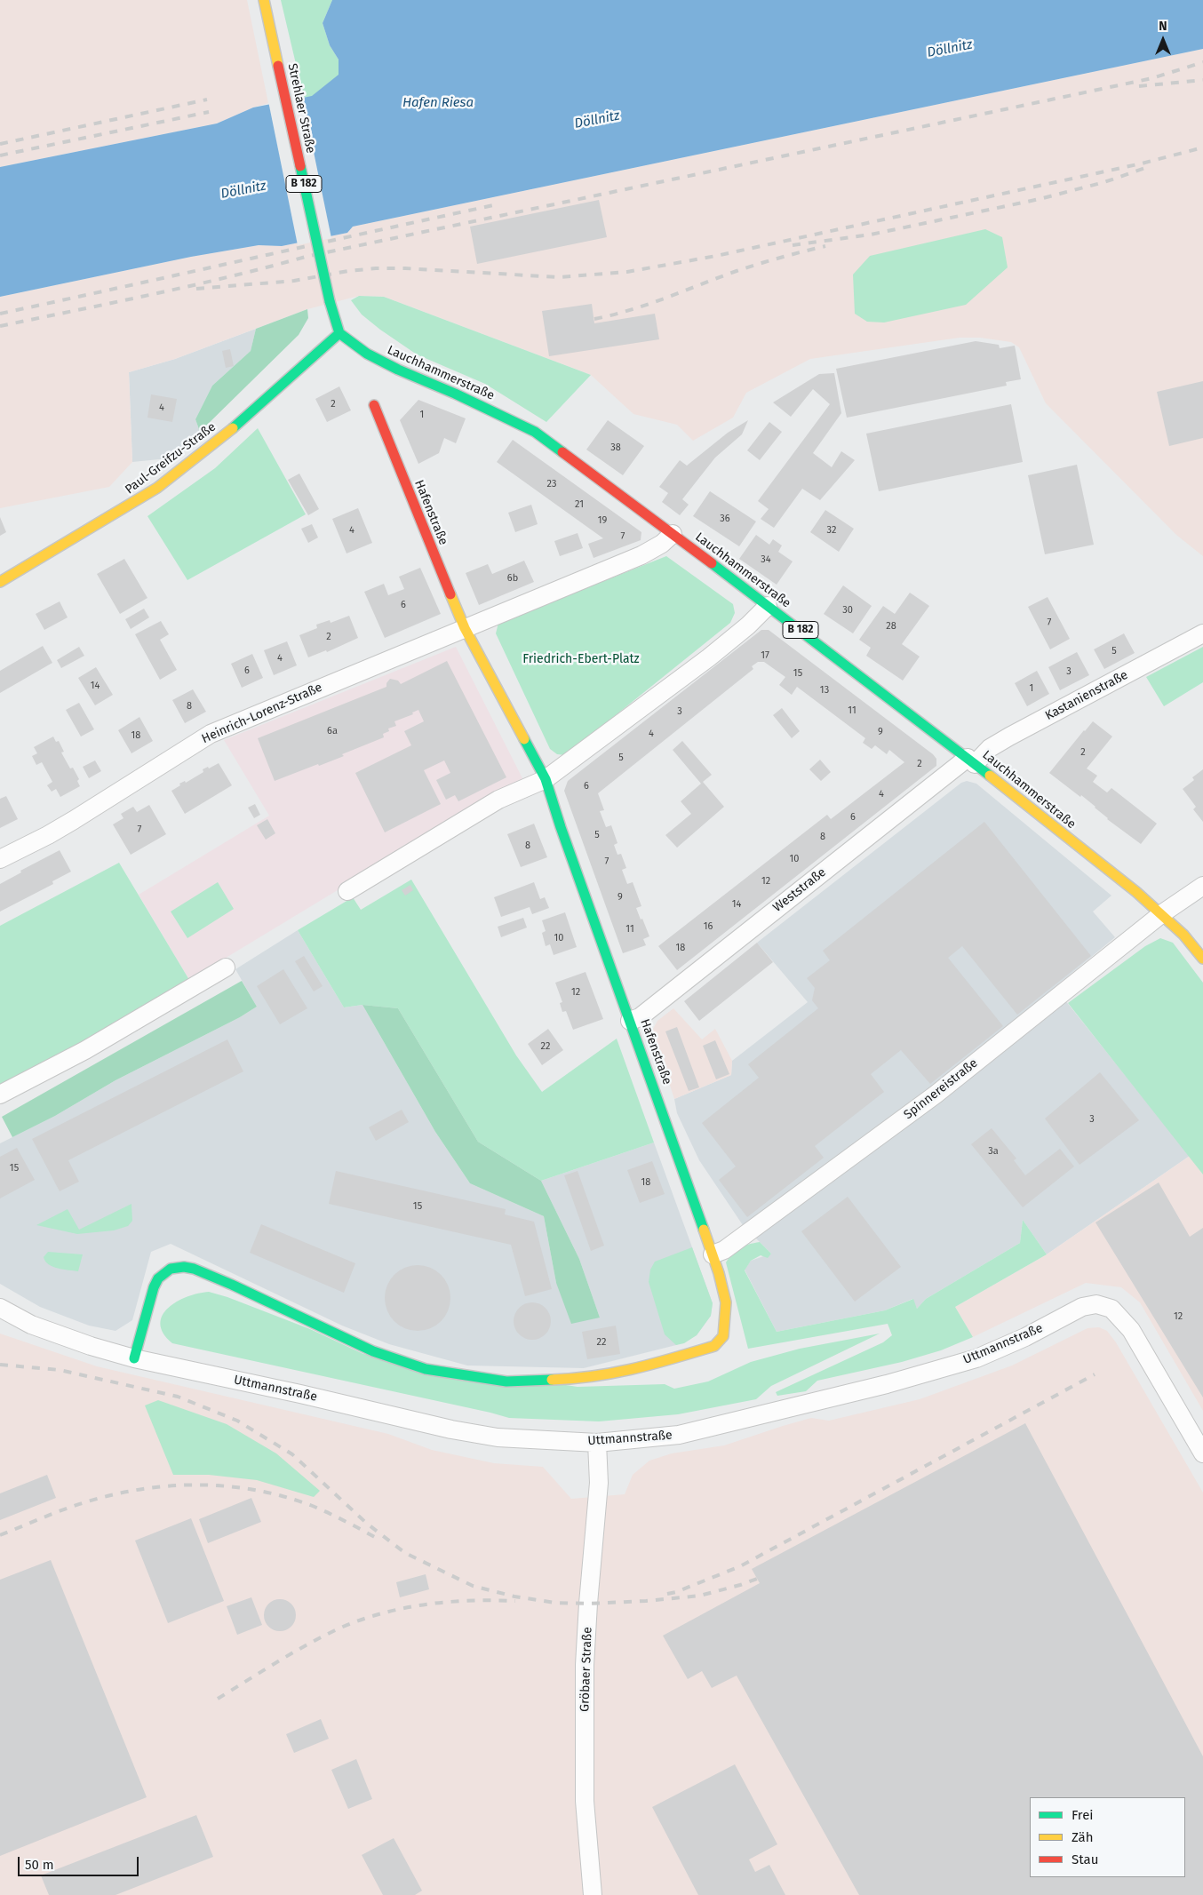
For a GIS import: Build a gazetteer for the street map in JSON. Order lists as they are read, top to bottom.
{
  "streets": {
    "main road": [
      "Strehlaer Straße",
      "B 182",
      "Lauchhammerstraße",
      "Paul-Greifzu-Straße",
      "Hafenstraße"
    ],
    "street": [
      "Kastanienstraße",
      "Heinrich-Lorenz-Straße",
      "Weststraße",
      "Spinnereistraße",
      "Uttmannstraße",
      "Gröbaer Straße"
    ]
  },
  "crossings": [
    ["Strehlaer Straße", "Lauchhammerstraße"],
    ["Strehlaer Straße", "Paul-Greifzu-Straße"],
    ["Lauchhammerstraße", "Paul-Greifzu-Straße"],
    ["Lauchhammerstraße", "Kastanienstraße"],
    ["Lauchhammerstraße", "Weststraße"],
    ["Lauchhammerstraße", "Spinnereistraße"],
    ["Hafenstraße", "Heinrich-Lorenz-Straße"],
    ["Hafenstraße", "Weststraße"],
    ["Hafenstraße", "Spinnereistraße"],
    ["Hafenstraße", "Uttmannstraße"],
    ["Kastanienstraße", "Weststraße"],
    ["Uttmannstraße", "Gröbaer Straße"]
  ],
  "water": ["Döllnitz", "Hafen Riesa"],
  "parks": ["Friedrich-Ebert-Platz"],
  "house_numbers": [
    "2",
    "4",
    "1",
    "38",
    "23",
    "21",
    "36",
    "19",
    "4",
    "32",
    "7",
    "34",
    "6b",
    "6",
    "30",
    "7",
    "28",
    "2",
    "5",
    "17",
    "4",
    "6",
    "3",
    "15",
    "14",
    "1",
    "13",
    "8",
    "11",
    "3",
    "6a",
    "9",
    "4",
    "18",
    "2",
    "5",
    "2",
    "6",
    "4",
    "6",
    "7",
    "5",
    "8",
    "8",
    "10",
    "7",
    "12",
    "9",
    "14",
    "16",
    "11",
    "10",
    "18",
    "12",
    "22",
    "3",
    "3a",
    "15",
    "18",
    "15",
    "12",
    "22"
  ],
  "legend": ["Frei", "Zäh", "Stau"],
  "scale_bar": "50 m",
  "north": "top"
}
